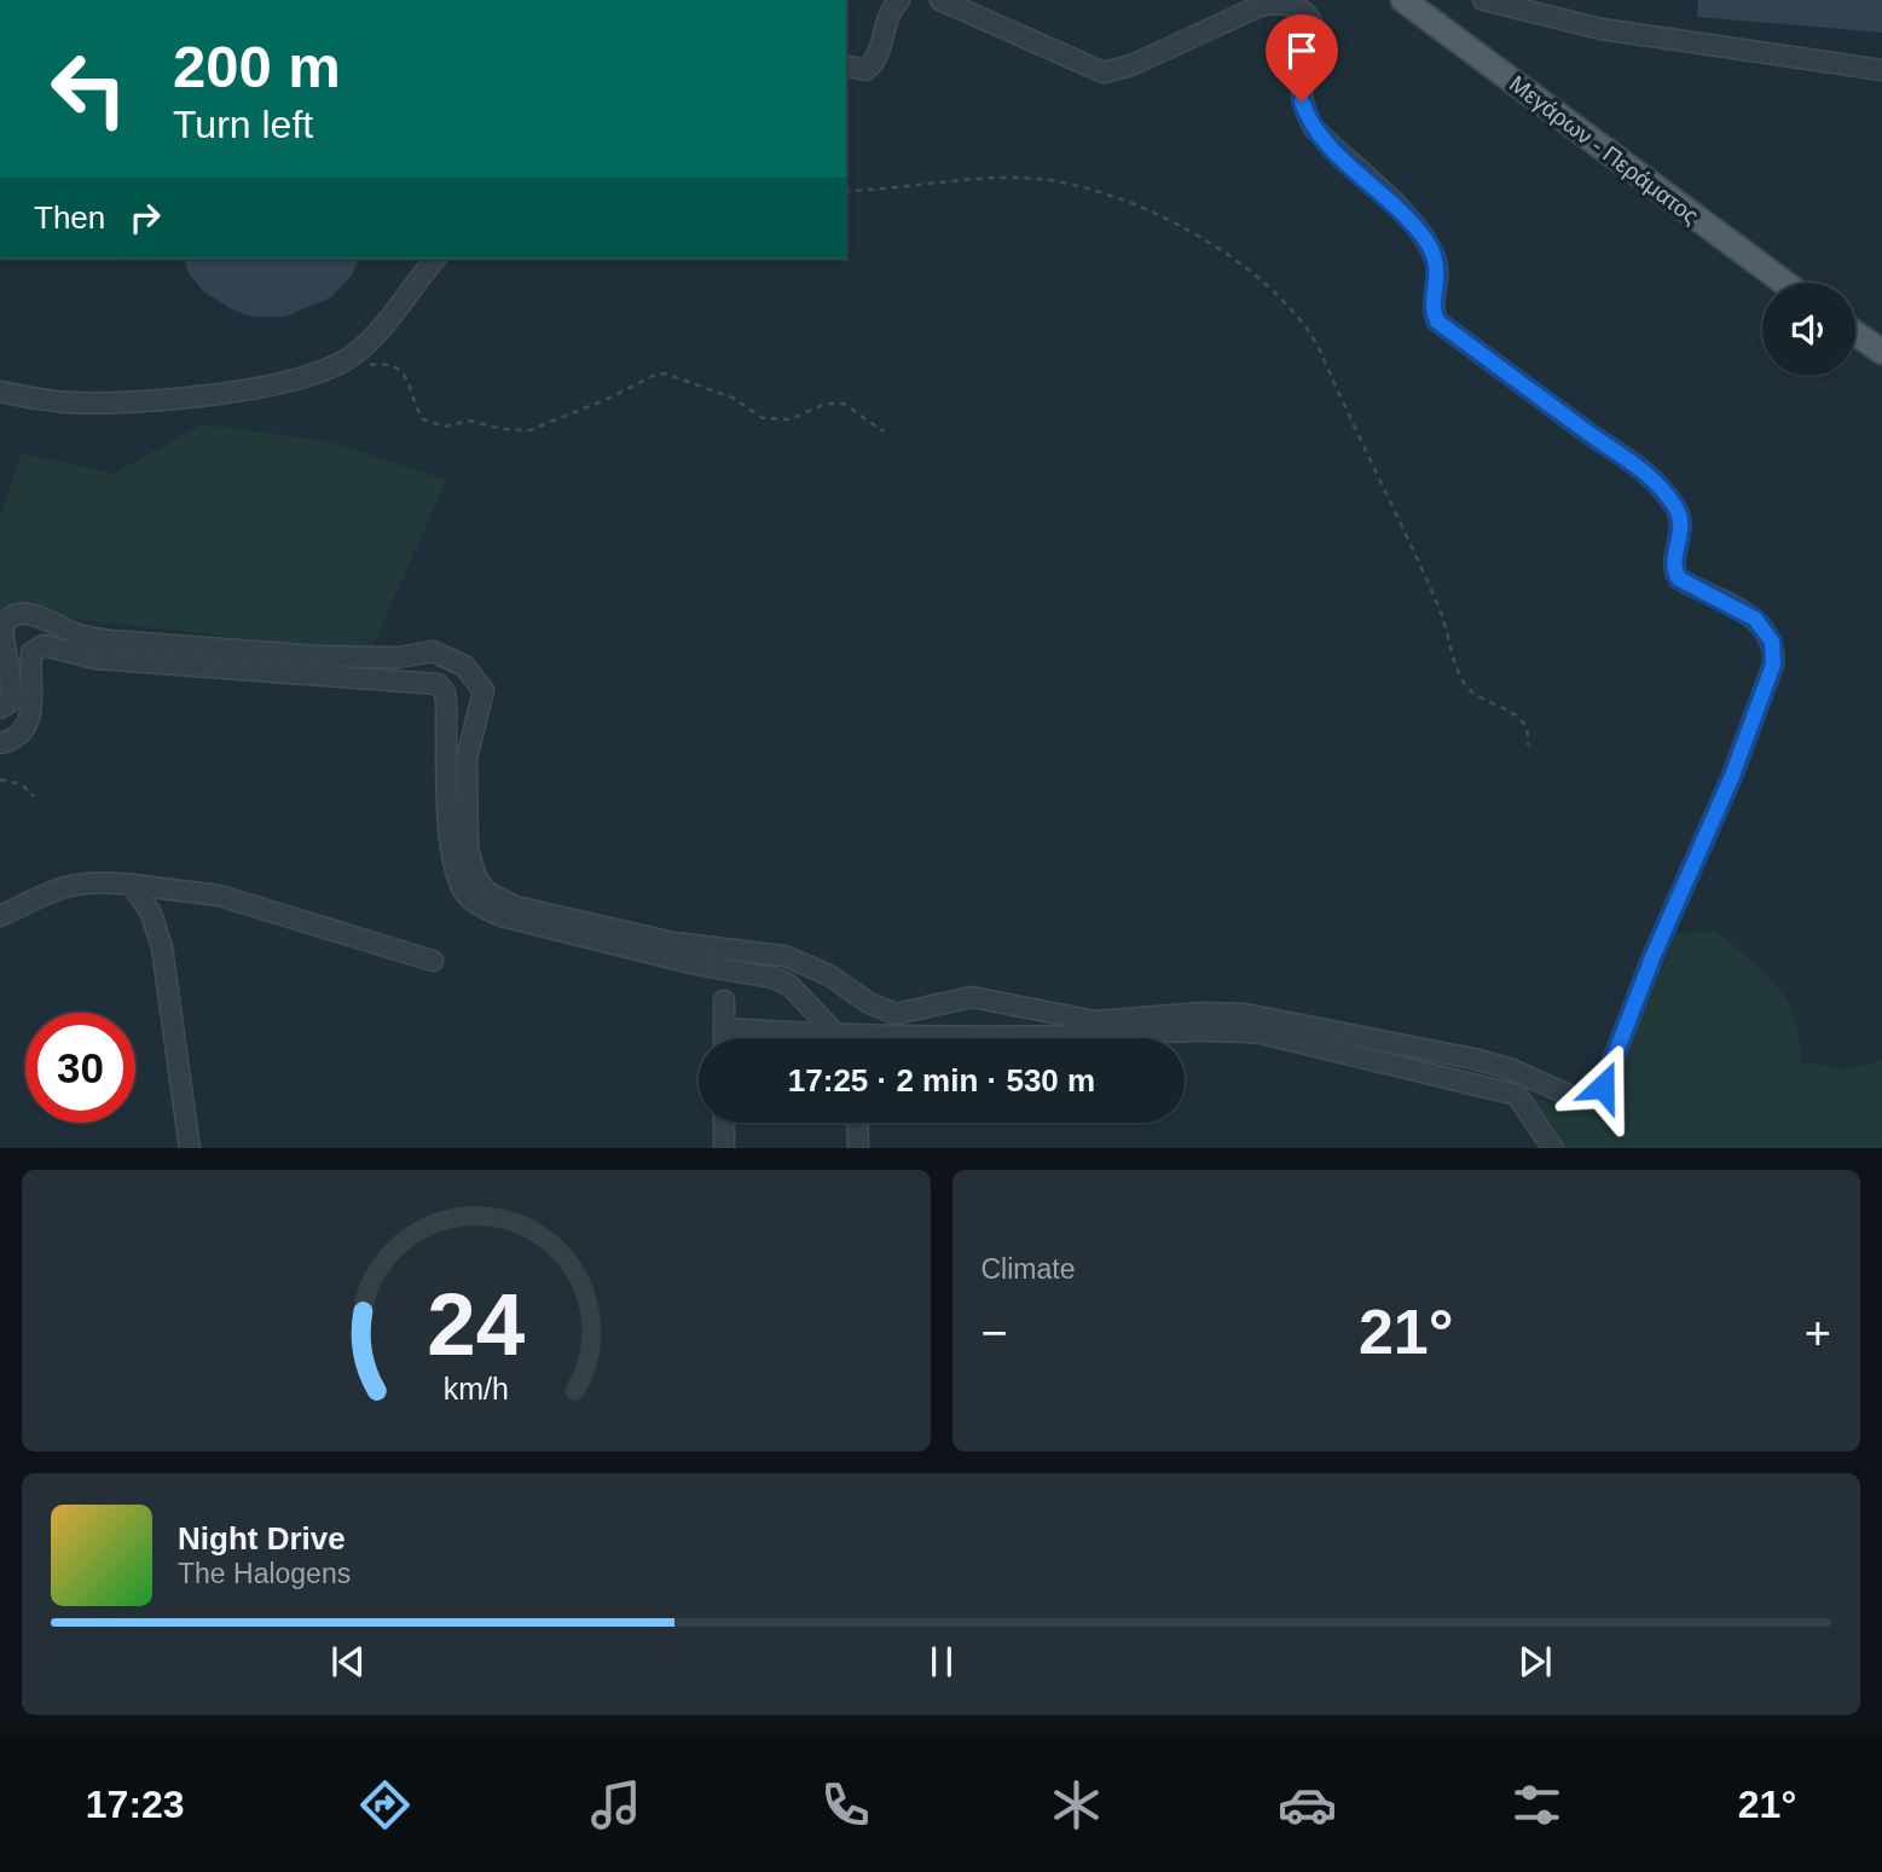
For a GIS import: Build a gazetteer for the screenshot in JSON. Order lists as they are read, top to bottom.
{
  "streets": {
    "main road": ["Μεγάρων - Περάματος"]
  },
  "page": {
    "turn": ["200 m", "Turn left"],
    "then": "Then",
    "limit": "30",
    "trip": "17:25 · 2 min · 530 m",
    "tile": "Climate",
    "heat": ["−", "21°", "+"],
    "song": ["Night Drive", "The Halogens"],
    "tabs": ["17:23", "21°"],
    "gauge": ["24", "km/h"]
  }
}
